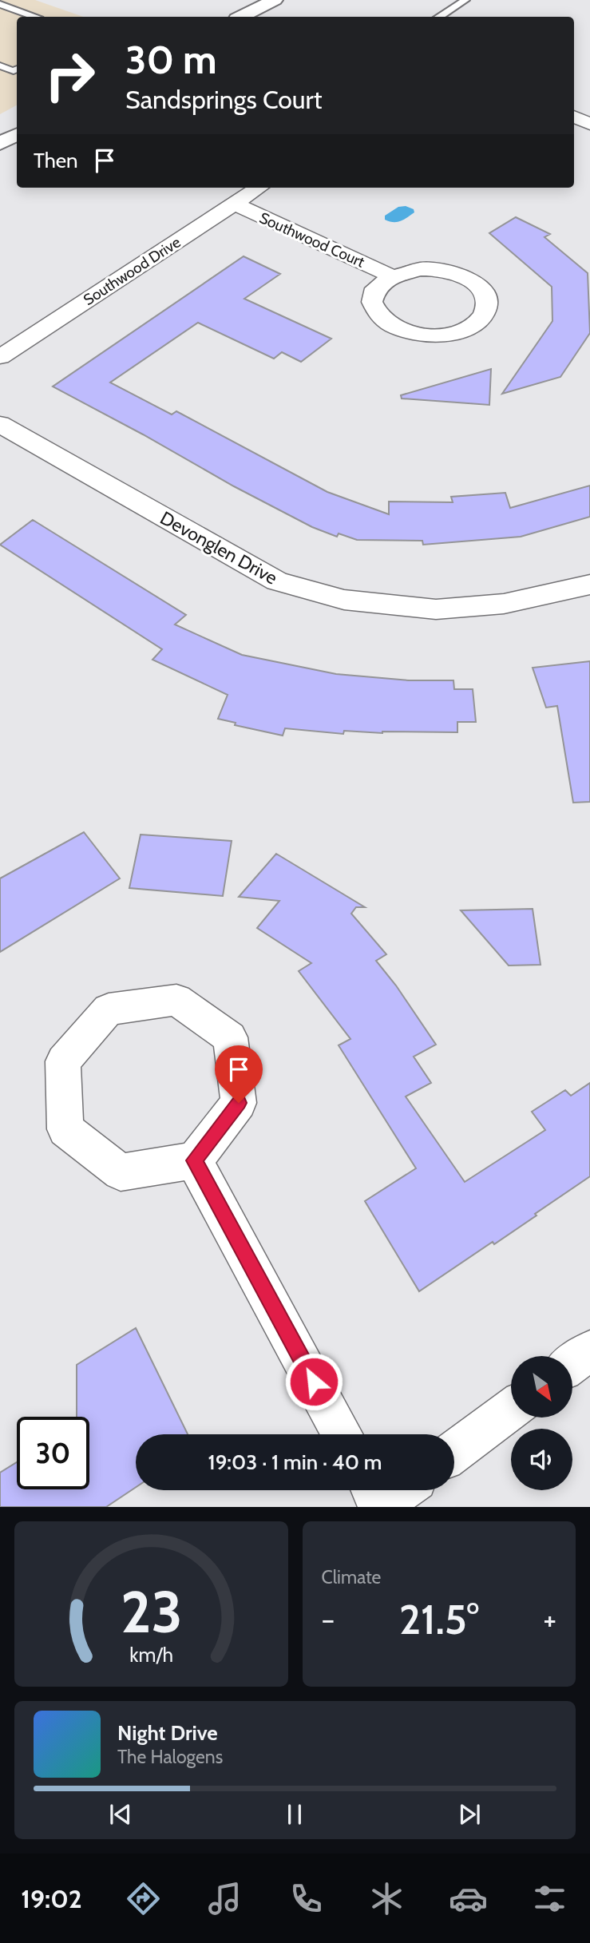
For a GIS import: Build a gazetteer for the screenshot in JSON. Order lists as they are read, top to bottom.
{
  "streets": {
    "street": ["Southwood Court", "Southwood Drive", "Devonglen Drive"]
  },
  "crossings": [
    ["Southwood Court", "Southwood Drive"]
  ],
  "north": "bottom right",
  "page": {
    "turn": ["30 m", "Sandsprings Court"],
    "then": "Then",
    "limit": "30",
    "trip": "19:03 · 1 min · 40 m",
    "tile": "Climate",
    "heat": ["−", "21.5°", "+"],
    "song": ["Night Drive", "The Halogens"],
    "tabs": "19:02",
    "gauge": ["23", "km/h"]
  }
}
